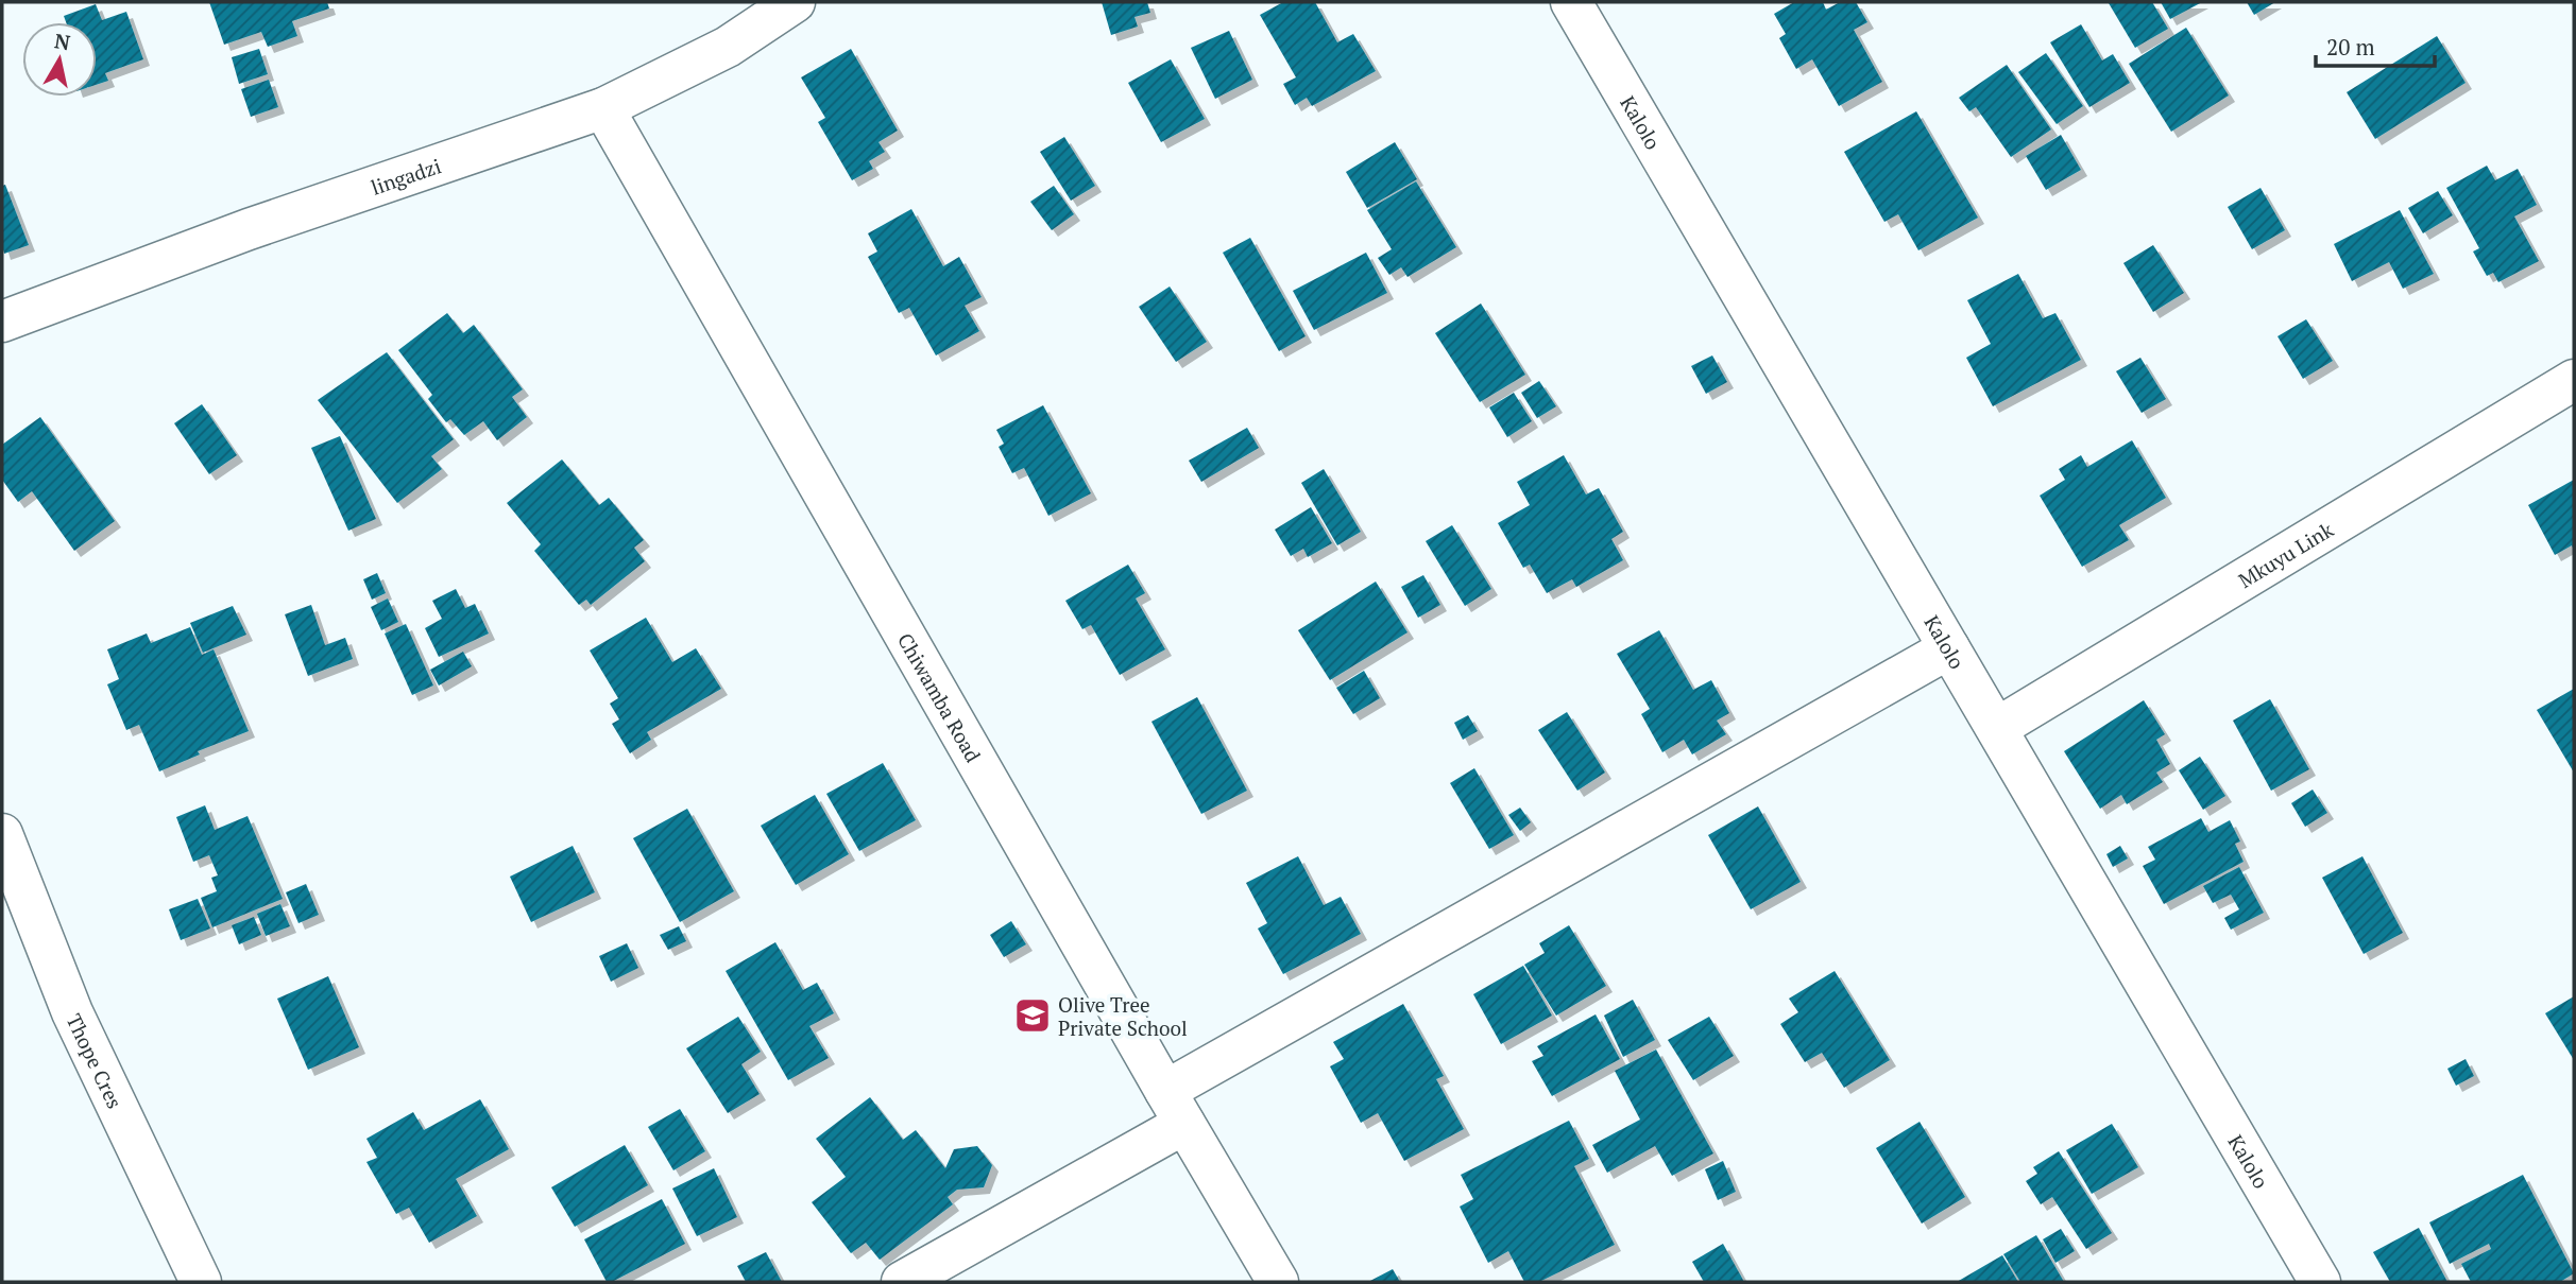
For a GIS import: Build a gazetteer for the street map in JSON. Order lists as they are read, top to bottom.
{
  "streets": {
    "street": [
      "Kalolo",
      "lingadzi",
      "Mkuyu Link",
      "Chiwamba Road",
      "Thope Cres"
    ]
  },
  "crossings": [
    ["Kalolo", "Mkuyu Link"],
    ["lingadzi", "Chiwamba Road"]
  ],
  "places": {
    "school or university": ["Olive Tree Private School"]
  },
  "scale_bar": "20 m",
  "north": "top"
}
